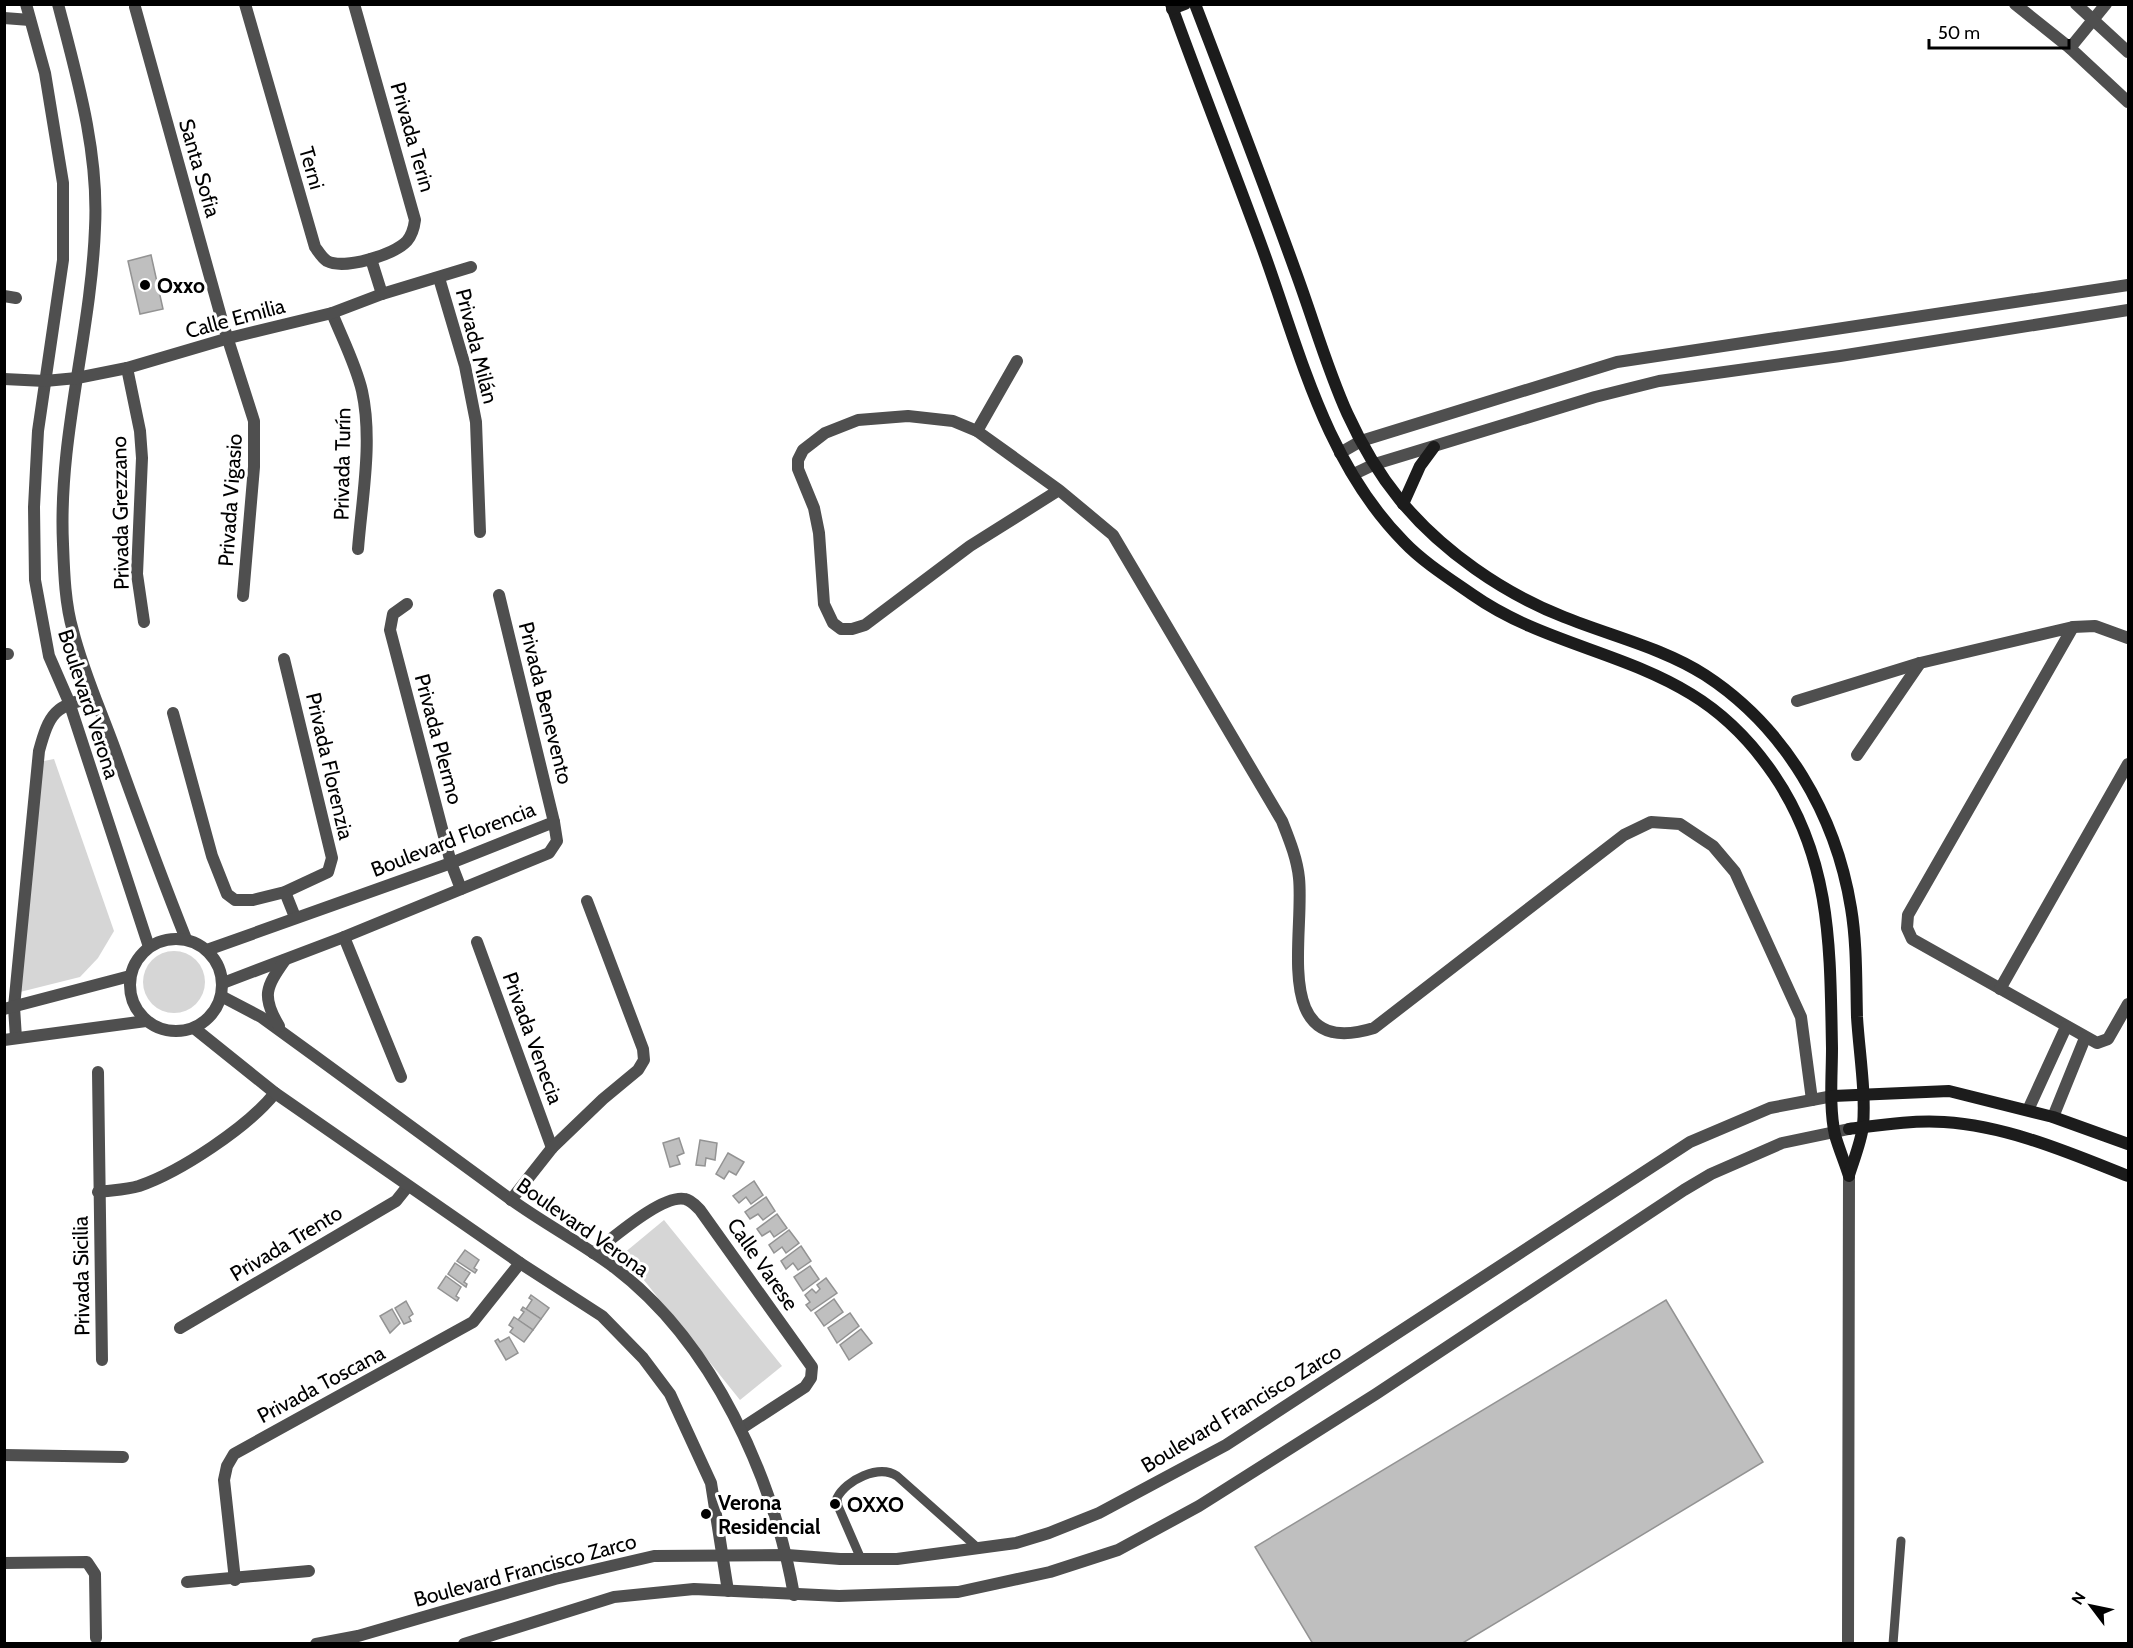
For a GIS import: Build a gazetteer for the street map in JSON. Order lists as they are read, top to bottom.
{
  "streets": {
    "main road": ["Boulevard Francisco Zarco"],
    "street": [
      "Privada Terin",
      "Santa Sofia",
      "Terni",
      "Calle Emilia",
      "Privada Milán",
      "Privada Turín",
      "Privada Vigasio",
      "Privada Grezzano",
      "Privada Benevento",
      "Boulevard Verona",
      "Privada Plermo",
      "Privada Florenzia",
      "Boulevard Florencia",
      "Privada Venecia",
      "Privada Trento",
      "Calle Varese",
      "Privada Sicilia",
      "Privada Toscana"
    ]
  },
  "crossings": [
    ["Privada Terin", "Terni"],
    ["Santa Sofia", "Calle Emilia"],
    ["Santa Sofia", "Privada Vigasio"],
    ["Calle Emilia", "Privada Milán"],
    ["Calle Emilia", "Privada Turín"],
    ["Calle Emilia", "Privada Vigasio"],
    ["Calle Emilia", "Privada Grezzano"],
    ["Calle Emilia", "Boulevard Verona"],
    ["Privada Benevento", "Boulevard Florencia"],
    ["Boulevard Verona", "Boulevard Florencia"],
    ["Boulevard Verona", "Privada Venecia"],
    ["Boulevard Verona", "Calle Varese"],
    ["Boulevard Verona", "Boulevard Francisco Zarco"],
    ["Privada Plermo", "Boulevard Florencia"]
  ],
  "places": ["Oxxo", "OXXO", "Verona Residencial"],
  "scale_bar": "50 m",
  "north": "top left"
}
